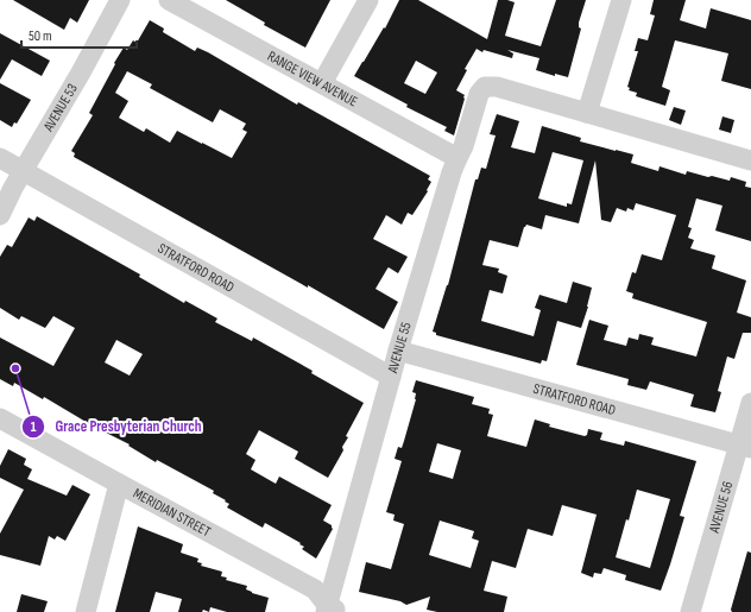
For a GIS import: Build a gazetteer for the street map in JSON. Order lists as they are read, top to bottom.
{
  "streets": {
    "street": [
      "RANGE VIEW AVENUE",
      "AVENUE 53",
      "STRATFORD ROAD",
      "AVENUE 55",
      "AVENUE 56",
      "MERIDIAN STREET"
    ]
  },
  "crossings": [
    ["RANGE VIEW AVENUE", "AVENUE 55"],
    ["AVENUE 53", "STRATFORD ROAD"],
    ["STRATFORD ROAD", "AVENUE 55"],
    ["STRATFORD ROAD", "AVENUE 56"],
    ["AVENUE 55", "MERIDIAN STREET"]
  ],
  "places": ["Grace Presbyterian Church"],
  "scale_bar": "50 m"
}
